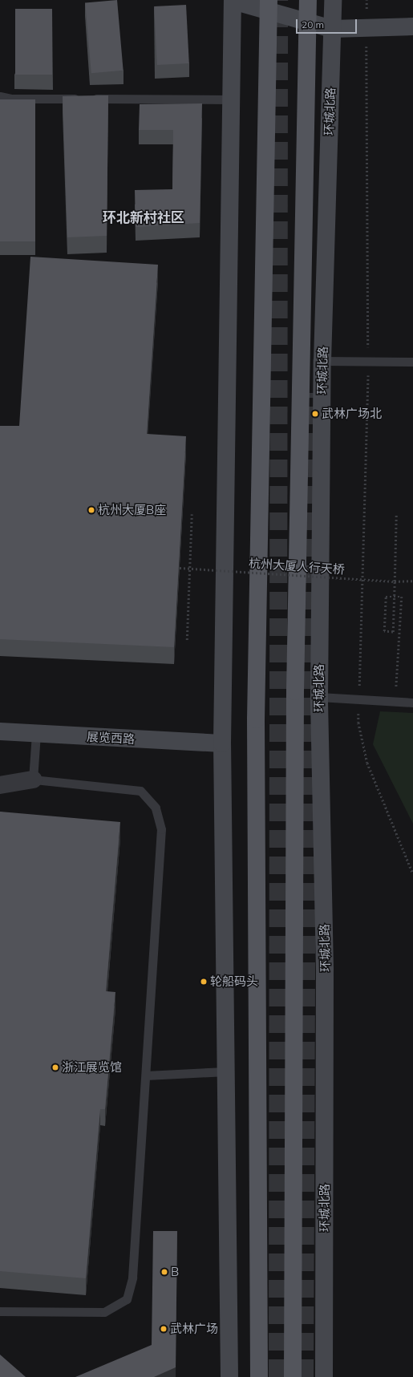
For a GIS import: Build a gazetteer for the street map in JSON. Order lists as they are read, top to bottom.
{
  "streets": {
    "main road": ["环城北路", "展览西路"],
    "path": ["杭州大厦人行天桥"]
  },
  "districts": ["环北新村社区"],
  "places": [
    "武林广场北",
    "杭州大厦B座",
    "轮船码头",
    "浙江展览馆",
    "B",
    "武林广场"
  ],
  "scale_bar": "20 m"
}
